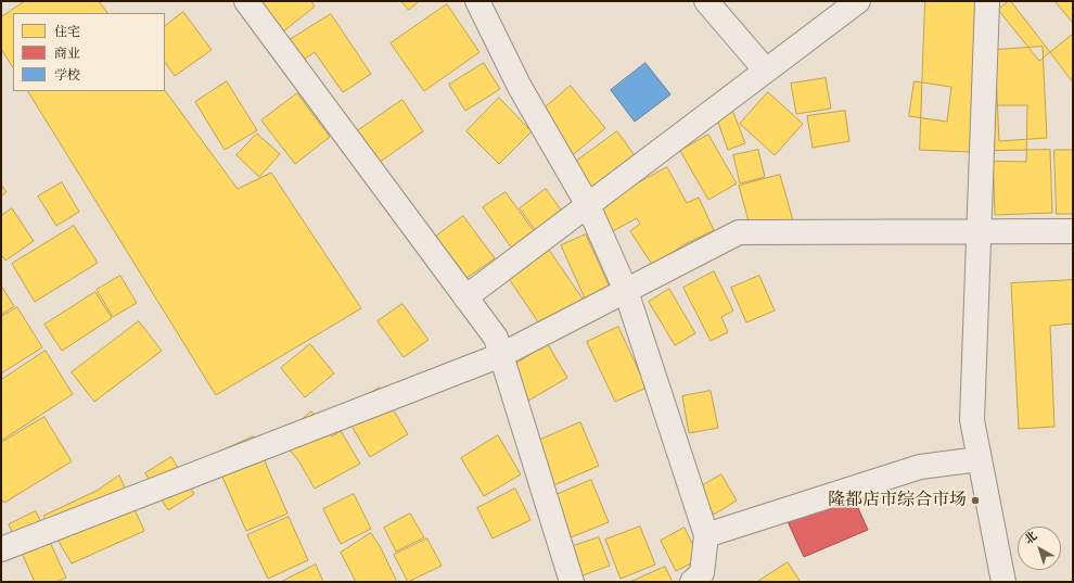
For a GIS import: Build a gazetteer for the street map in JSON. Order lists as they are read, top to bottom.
{
  "places": ["隆都店市综合市场"],
  "legend": ["住宅", "商业", "学校"],
  "north": "top left"
}
